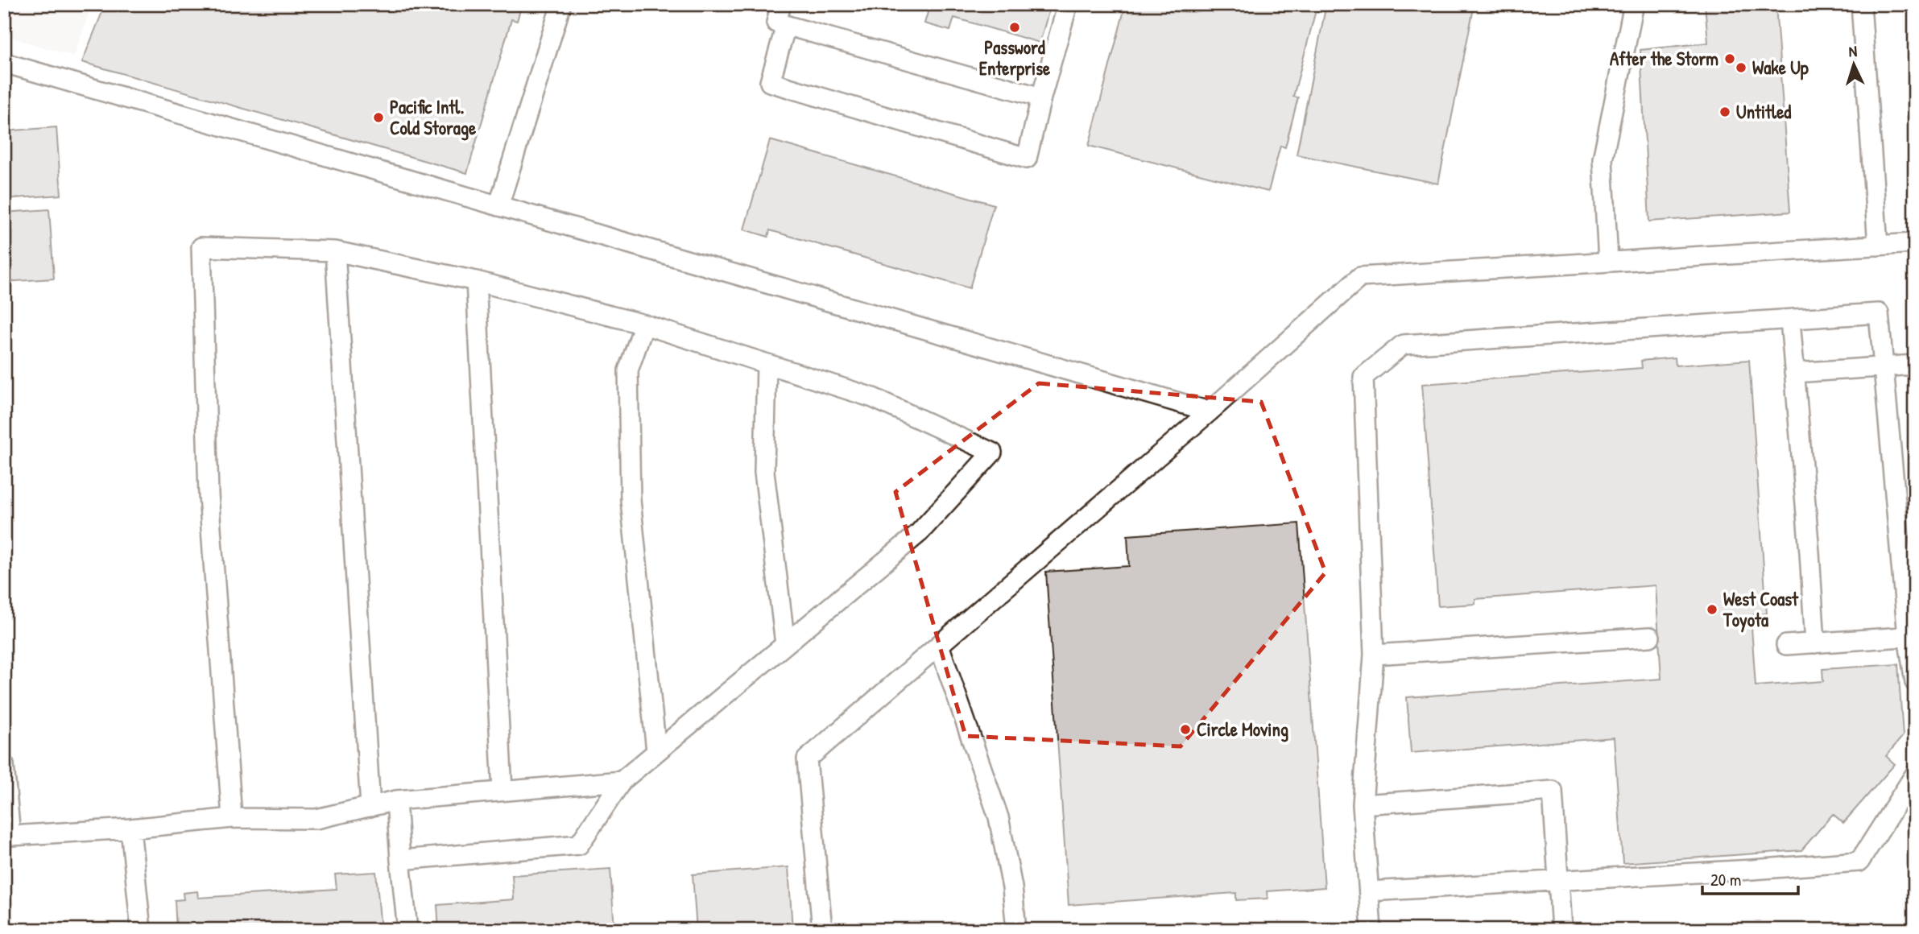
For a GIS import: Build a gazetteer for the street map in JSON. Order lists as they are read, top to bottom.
{
  "places": [
    "Password Enterprise",
    "After the Storm",
    "Wake Up",
    "Untitled",
    "Pacific Intl. Cold Storage",
    "West Coast Toyota",
    "Circle Moving"
  ],
  "scale_bar": "20 m",
  "north": "top"
}
